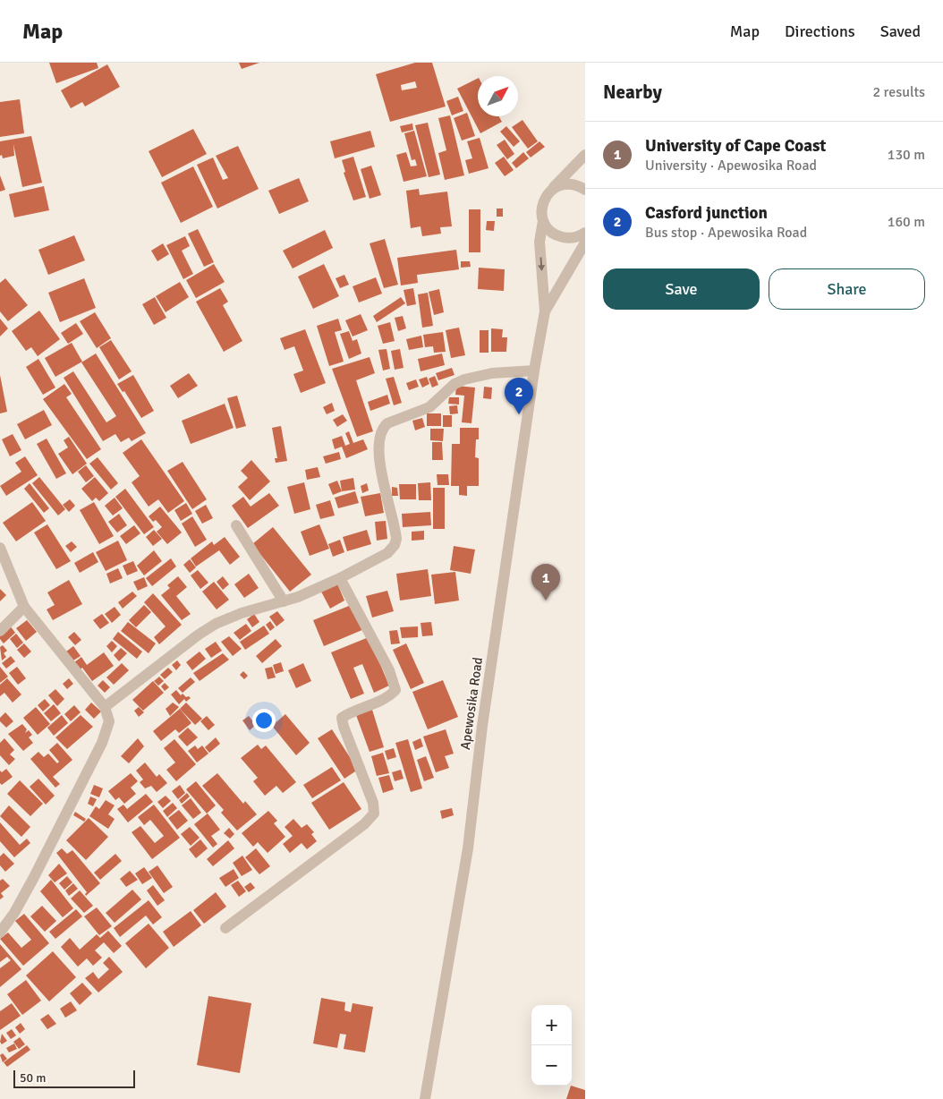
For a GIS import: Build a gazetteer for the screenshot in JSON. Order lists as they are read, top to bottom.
{
  "streets": {
    "street": ["Apewosika Road"]
  },
  "scale_bar": "50 m",
  "north": "top right",
  "page": {
    "header": "Map",
    "nav": ["Map", "Directions", "Saved"],
    "heading": ["Nearby", "2 results"],
    "list": [
      {
        "mark": "1",
        "name": "University of Cape Coast",
        "note": "University · Apewosika Road",
        "value": "130 m"
      },
      {
        "mark": "2",
        "name": "Casford junction",
        "note": "Bus stop · Apewosika Road",
        "value": "160 m"
      }
    ],
    "buttons": ["Save", "Share"],
    "pins": ["2", "1"],
    "map_buttons": ["+", "−"],
    "scale": "50 m"
  }
}
